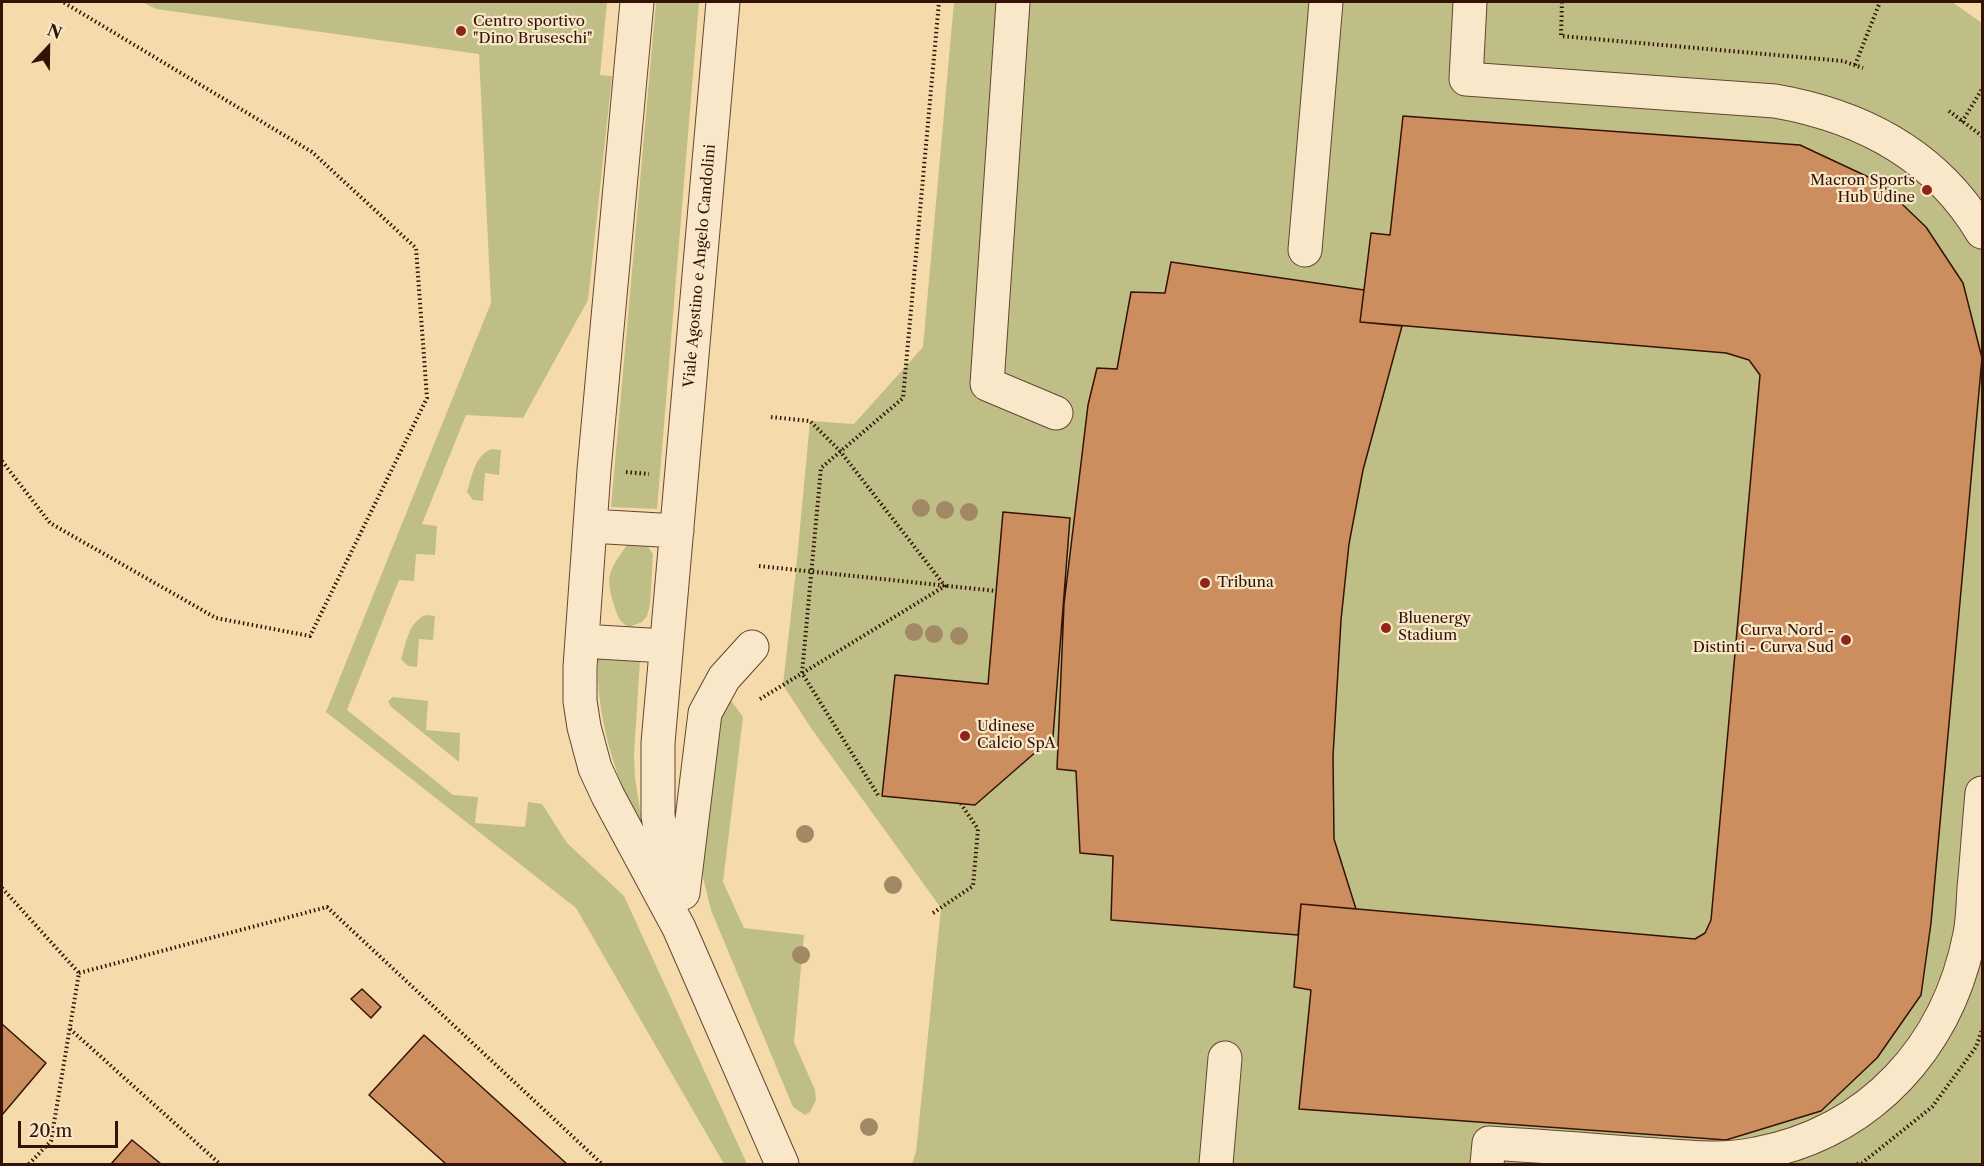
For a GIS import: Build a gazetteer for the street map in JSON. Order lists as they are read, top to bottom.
{
  "streets": {
    "street": ["Viale Agostino e Angelo Candolini"]
  },
  "places": [
    "Centro sportivo \"Dino Bruseschi\"",
    "Macron Sports Hub Udine",
    "Tribuna",
    "Bluenergy Stadium",
    "Curva Nord - Distinti - Curva Sud",
    "Udinese Calcio SpA"
  ],
  "scale_bar": "20 m",
  "north": "top"
}
